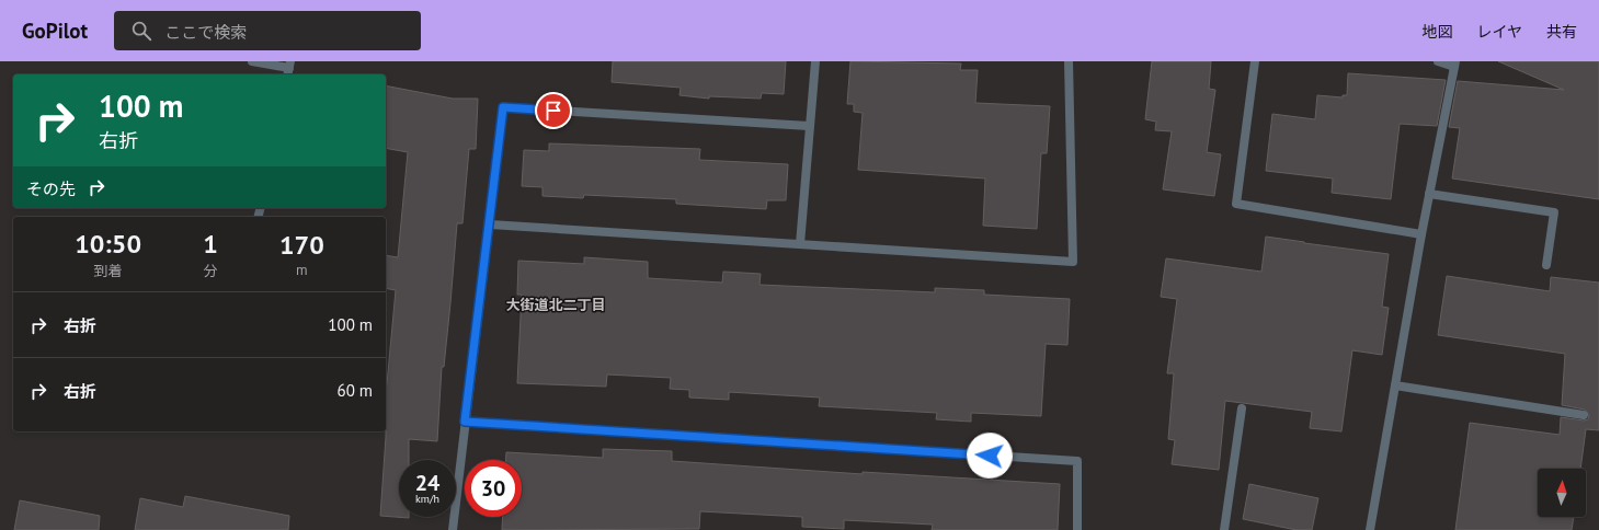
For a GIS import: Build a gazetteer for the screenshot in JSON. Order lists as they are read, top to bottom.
{
  "districts": ["大街道北二丁目"],
  "north": "top",
  "page": {
    "header": "GoPilot",
    "search": "ここで検索",
    "nav": ["地図", "レイヤ", "共有"],
    "turn": ["100 m", "右折"],
    "then": "その先",
    "eta": [
      "10:50",
      "到着",
      "1",
      "分",
      "170",
      "m"
    ],
    "list": [
      {
        "name": "右折",
        "value": "100 m"
      },
      {
        "name": "右折",
        "value": "60 m"
      }
    ],
    "speed": "24 km/h",
    "limit": "30"
  }
}
